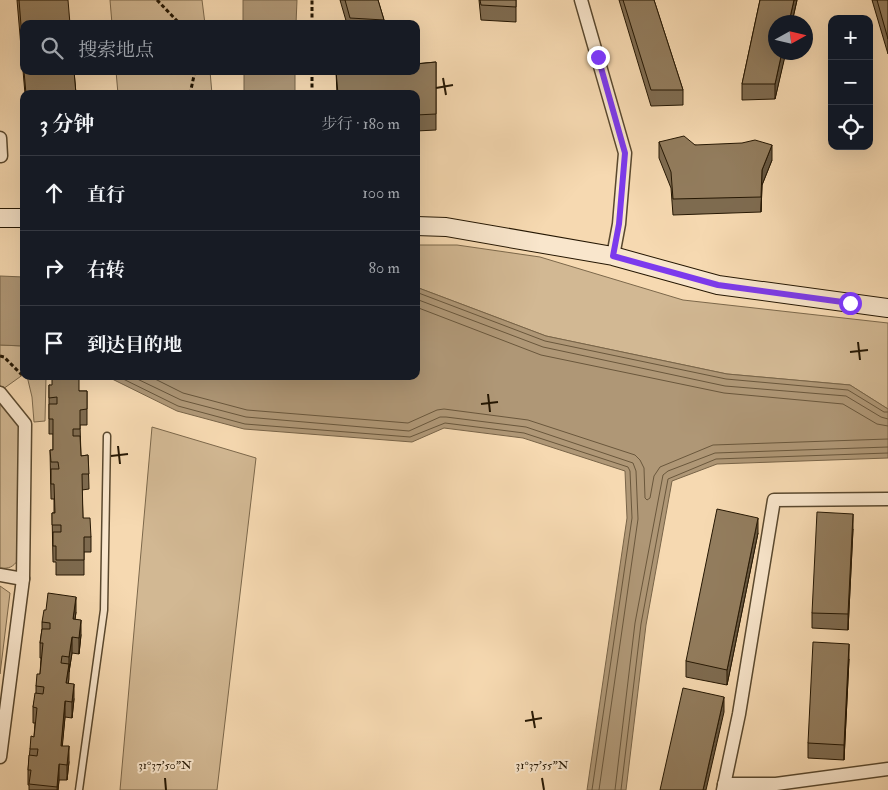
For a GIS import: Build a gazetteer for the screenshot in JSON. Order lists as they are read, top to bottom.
{
  "north": "right",
  "page": {
    "map_buttons": ["+", "−"],
    "search": "搜索地点",
    "heading": ["3 分钟", "步行 · 180 m"],
    "list": [
      ["直行", "100 m"],
      ["右转", "80 m"],
      "到达目的地"
    ]
  },
  "coordinates": ["31°37'50\"N", "31°37'55\"N"]
}
